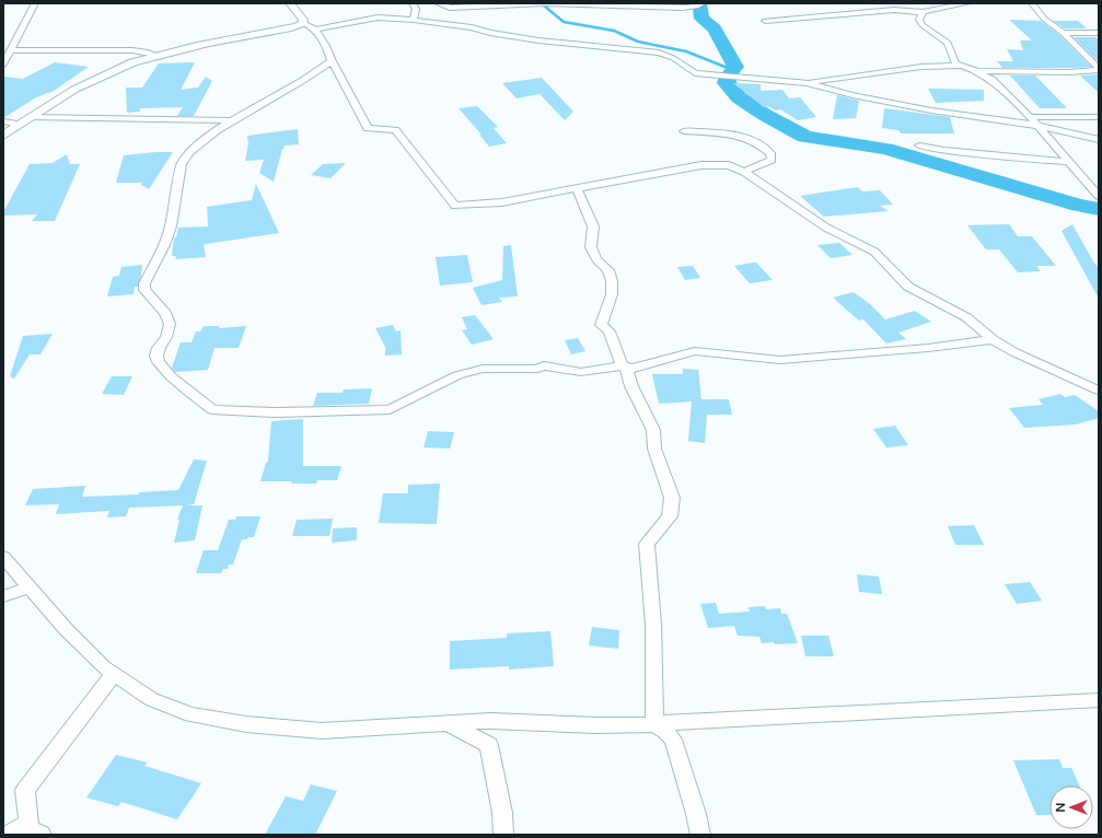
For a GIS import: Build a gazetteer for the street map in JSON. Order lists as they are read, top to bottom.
{
  "north": "left"
}
